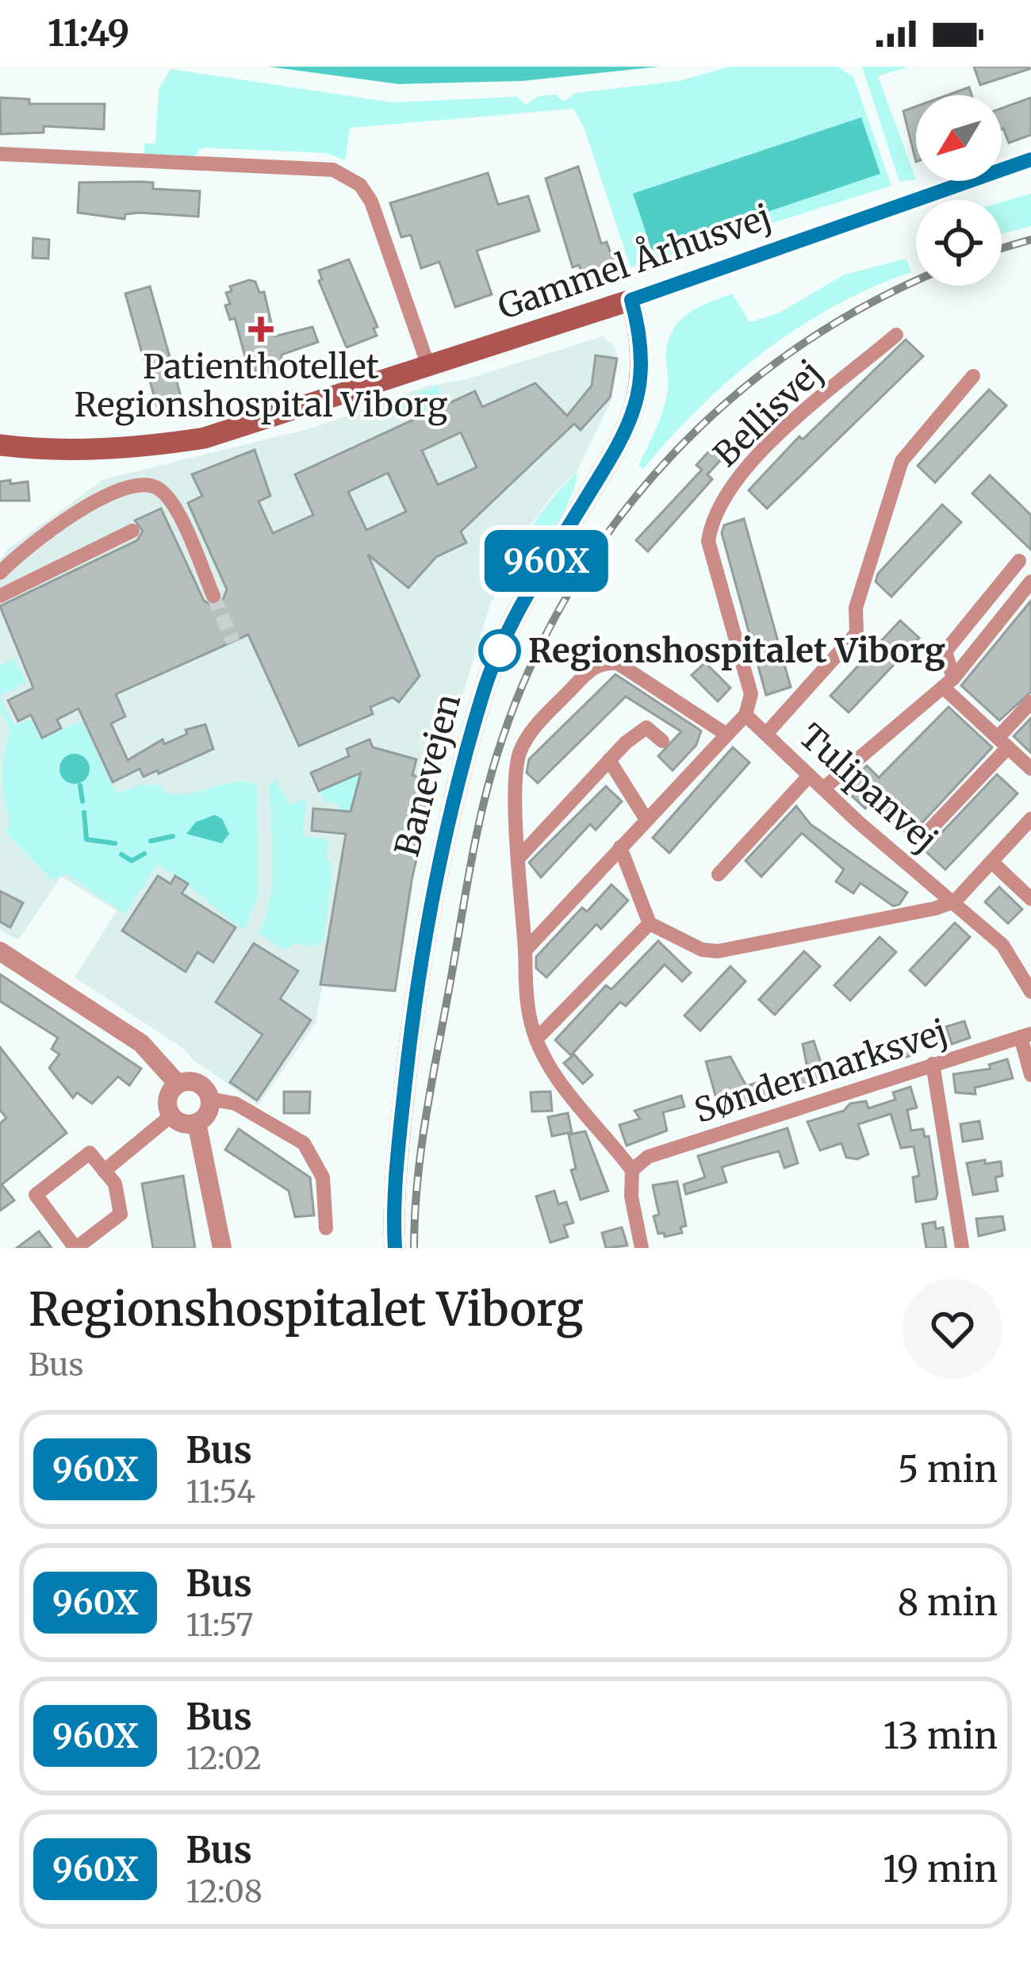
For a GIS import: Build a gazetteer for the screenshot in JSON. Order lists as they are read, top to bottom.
{
  "streets": {
    "main road": ["Gammel Århusvej", "Banevejen"],
    "street": ["Bellisvej", "Tulipanvej", "Søndermarksvej"]
  },
  "crossings": [
    ["Gammel Århusvej", "Banevejen"],
    ["Bellisvej", "Tulipanvej"]
  ],
  "places": {
    "health": ["Patienthotellet Regionshospital Viborg"],
    "other": ["Regionshospitalet Viborg"]
  },
  "lines": ["bus line 960X"],
  "north": "bottom left",
  "page": {
    "status": "11:49",
    "on_map": "960X",
    "heading": ["Regionshospitalet Viborg", "Bus"],
    "list": [
      {
        "mark": "960X",
        "name": "Bus",
        "note": "11:54",
        "value": "5 min"
      },
      {
        "mark": "960X",
        "name": "Bus",
        "note": "11:57",
        "value": "8 min"
      },
      {
        "mark": "960X",
        "name": "Bus",
        "note": "12:02",
        "value": "13 min"
      },
      {
        "mark": "960X",
        "name": "Bus",
        "note": "12:08",
        "value": "19 min"
      }
    ]
  }
}
